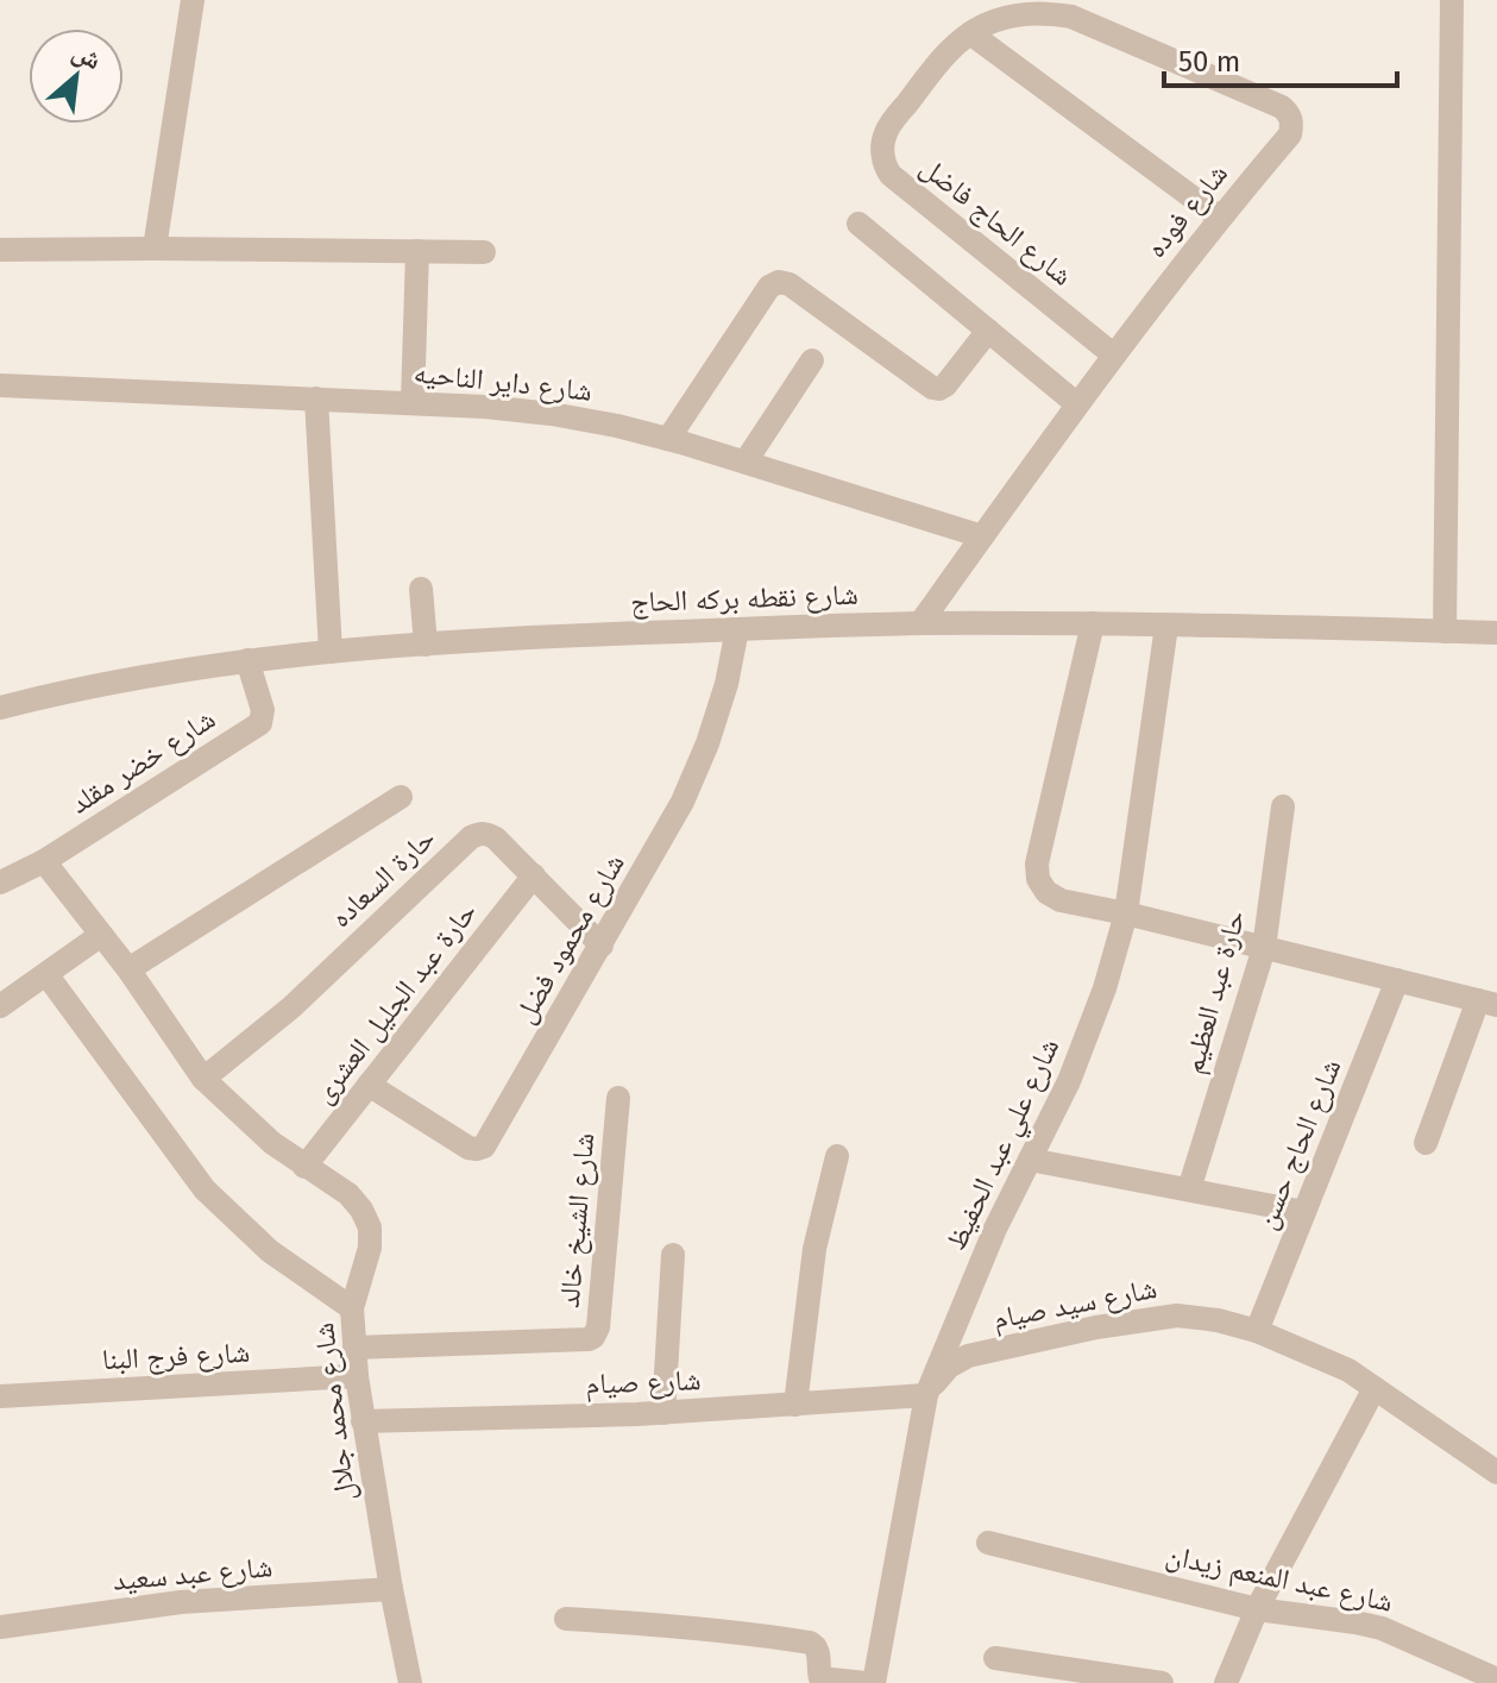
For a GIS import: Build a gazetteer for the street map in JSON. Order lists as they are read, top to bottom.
{
  "streets": {
    "street": [
      "شارع فوده",
      "شارع الحاج فاضل",
      "شارع داير الناحيه",
      "شارع نقطه بركه الحاج",
      "شارع خضر مقلد",
      "حارة السعاده",
      "شارع محمود فضل",
      "حارة عبد العظيم",
      "حارة عبد الجليل العشرى",
      "شارع علي عبد الحفيظ",
      "شارع الحاج حسن",
      "شارع الشيخ خالد",
      "شارع سيد صيام",
      "شارع فرج البنا",
      "شارع صيام",
      "شارع محمد جلال",
      "شارع عبد سعيد",
      "شارع عبد المنعم زيدان"
    ]
  },
  "crossings": [
    ["شارع فوده", "شارع الحاج فاضل"],
    ["شارع فوده", "شارع داير الناحيه"],
    ["شارع فوده", "شارع نقطه بركه الحاج"],
    ["شارع نقطه بركه الحاج", "شارع خضر مقلد"],
    ["شارع نقطه بركه الحاج", "شارع محمود فضل"],
    ["شارع نقطه بركه الحاج", "شارع علي عبد الحفيظ"],
    ["شارع خضر مقلد", "شارع محمد جلال"],
    ["حارة السعاده", "شارع محمود فضل"],
    ["حارة السعاده", "حارة عبد الجليل العشرى"],
    ["حارة السعاده", "شارع محمد جلال"],
    ["شارع محمود فضل", "حارة عبد الجليل العشرى"],
    ["حارة عبد الجليل العشرى", "شارع محمد جلال"],
    ["شارع علي عبد الحفيظ", "شارع سيد صيام"],
    ["شارع علي عبد الحفيظ", "شارع صيام"],
    ["شارع الحاج حسن", "شارع سيد صيام"],
    ["شارع الشيخ خالد", "شارع محمد جلال"],
    ["شارع سيد صيام", "شارع صيام"],
    ["شارع فرج البنا", "شارع محمد جلال"],
    ["شارع صيام", "شارع محمد جلال"],
    ["شارع محمد جلال", "شارع عبد سعيد"]
  ],
  "scale_bar": "50 m",
  "north": "top right"
}
